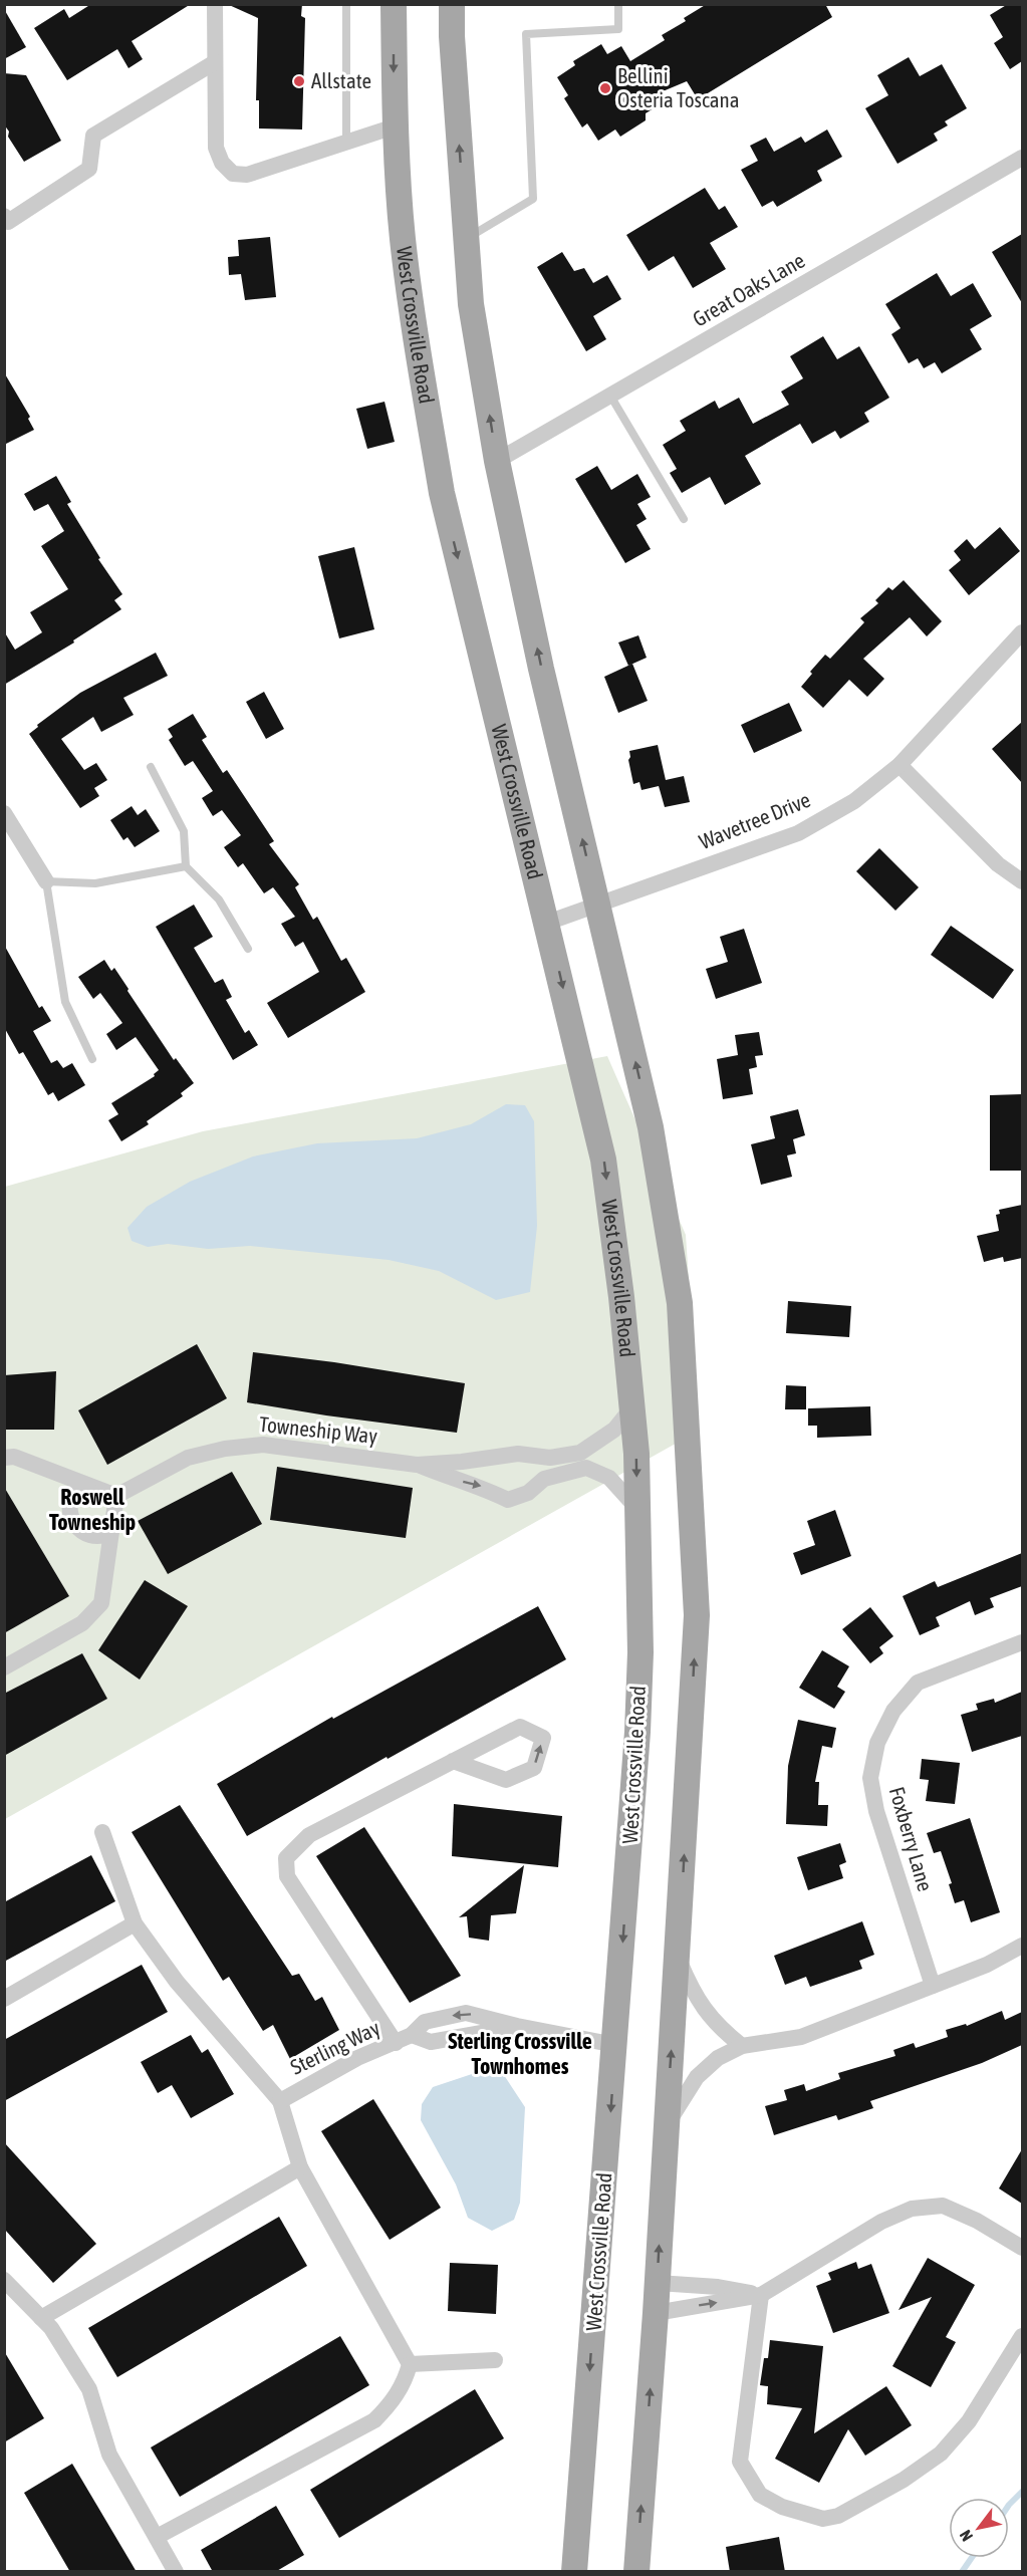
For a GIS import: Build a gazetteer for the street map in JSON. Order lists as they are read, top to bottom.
{
  "streets": {
    "main road": ["West Crossville Road"],
    "street": [
      "Great Oaks Lane",
      "Wavetree Drive",
      "Towneship Way",
      "Foxberry Lane",
      "Sterling Way"
    ]
  },
  "crossings": [
    ["West Crossville Road", "Wavetree Drive"],
    ["West Crossville Road", "Sterling Way"]
  ],
  "districts": ["Roswell Towneship", "Sterling Crossville Townhomes"],
  "places": ["Allstate", "Bellini Osteria Toscana"],
  "north": "bottom left"
}
